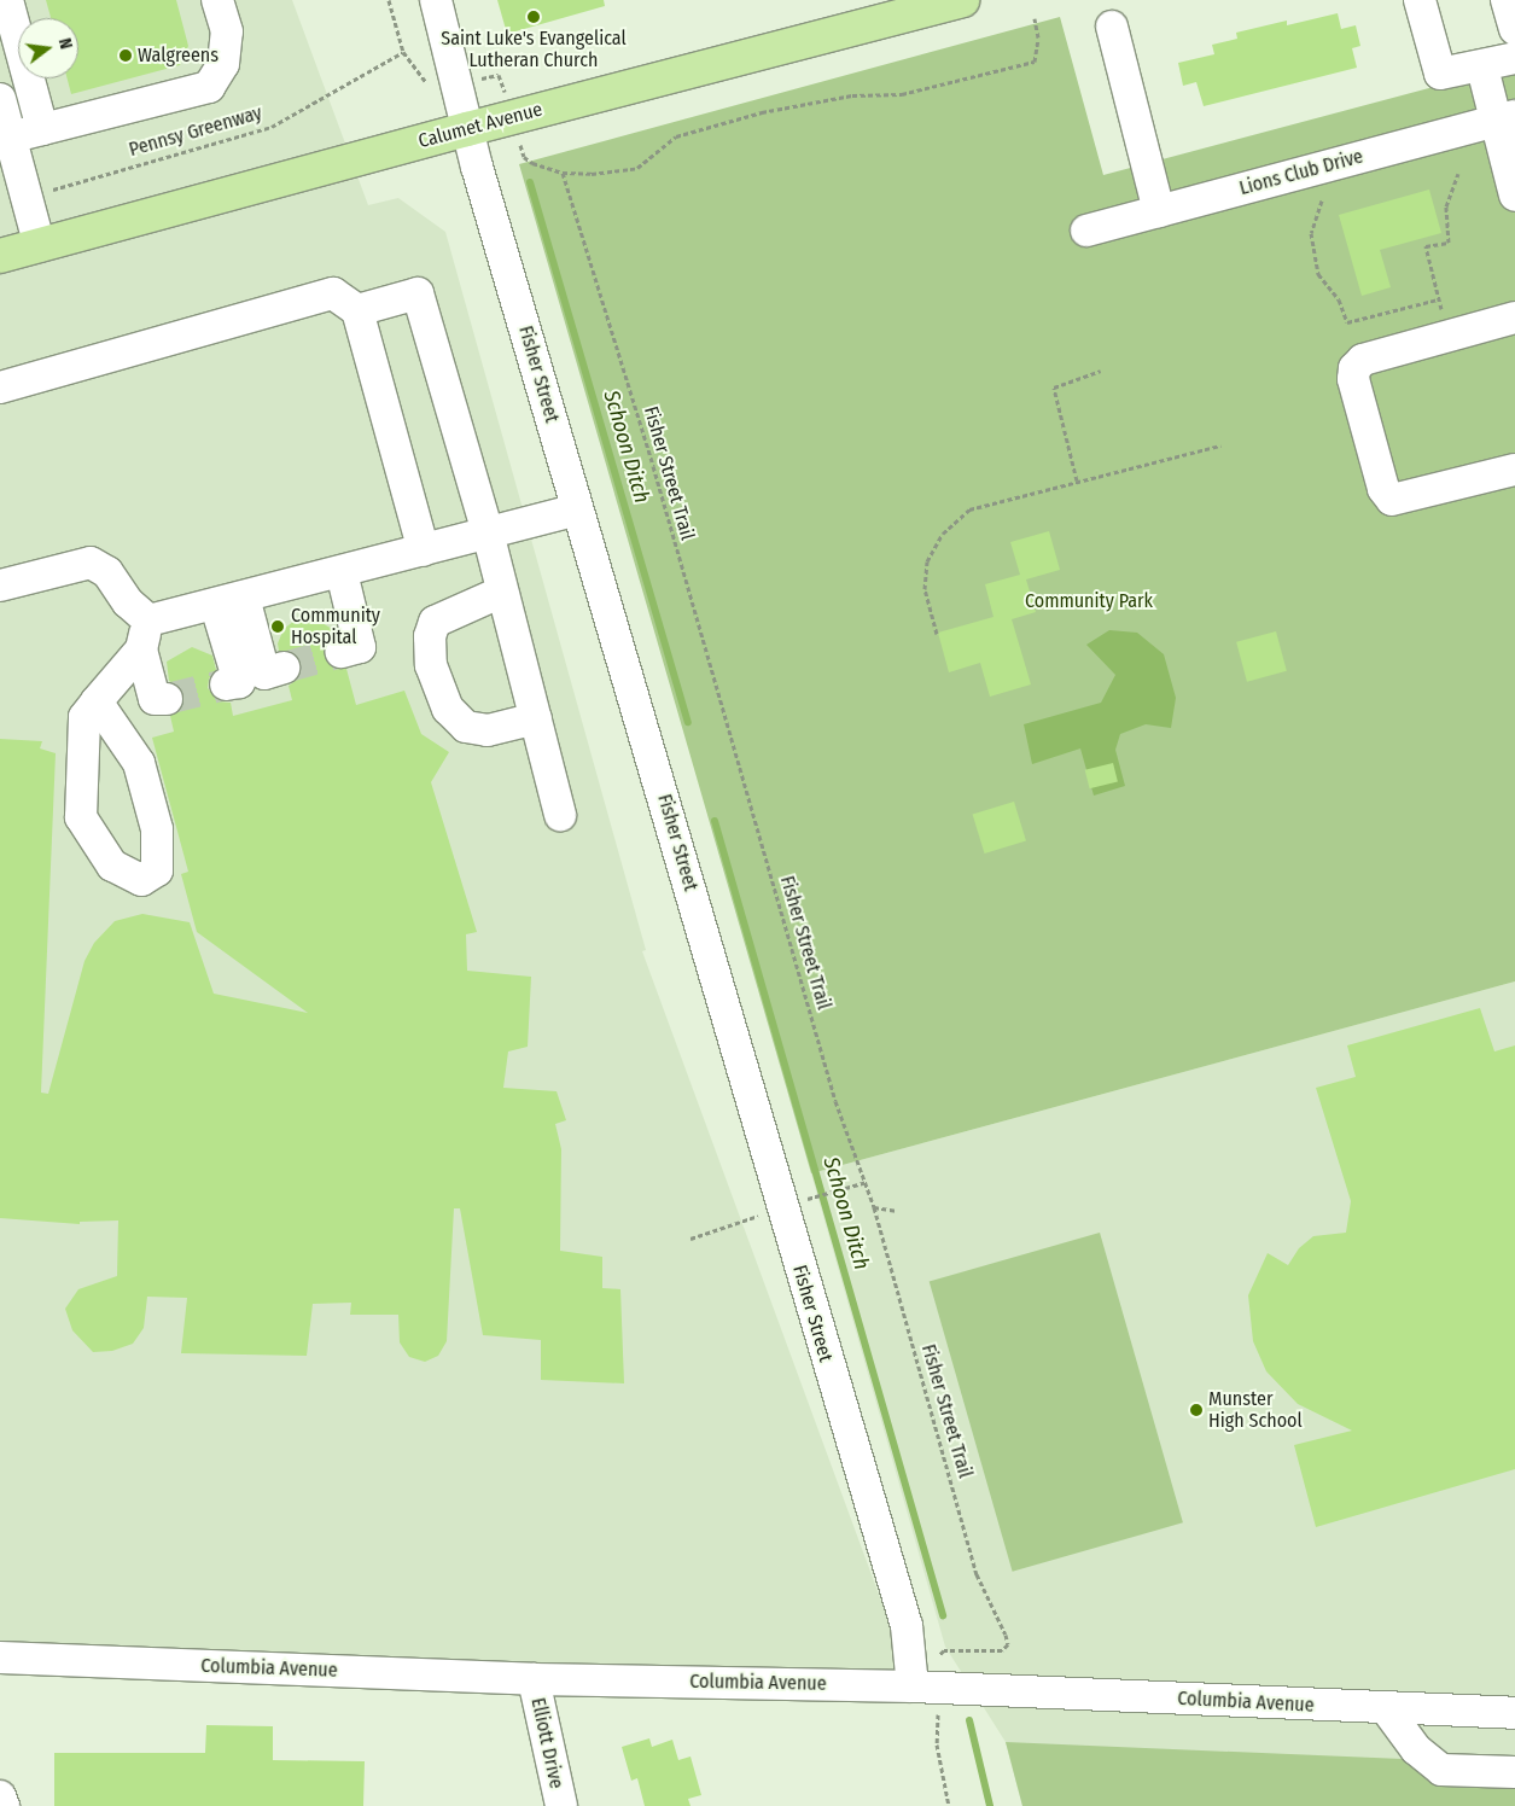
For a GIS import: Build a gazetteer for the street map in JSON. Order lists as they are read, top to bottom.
{
  "streets": {
    "main road": ["Calumet Avenue"],
    "street": [
      "Lions Club Drive",
      "Fisher Street",
      "Columbia Avenue",
      "Elliott Drive"
    ],
    "path": ["Pennsy Greenway", "Fisher Street Trail"]
  },
  "crossings": [
    ["Calumet Avenue", "Fisher Street"],
    ["Fisher Street", "Columbia Avenue"],
    ["Columbia Avenue", "Elliott Drive"]
  ],
  "water": ["Schoon Ditch"],
  "parks": ["Community Park"],
  "places": [
    "Saint Luke's Evangelical Lutheran Church",
    "Walgreens",
    "Community Hospital",
    "Munster High School"
  ],
  "north": "right"
}
